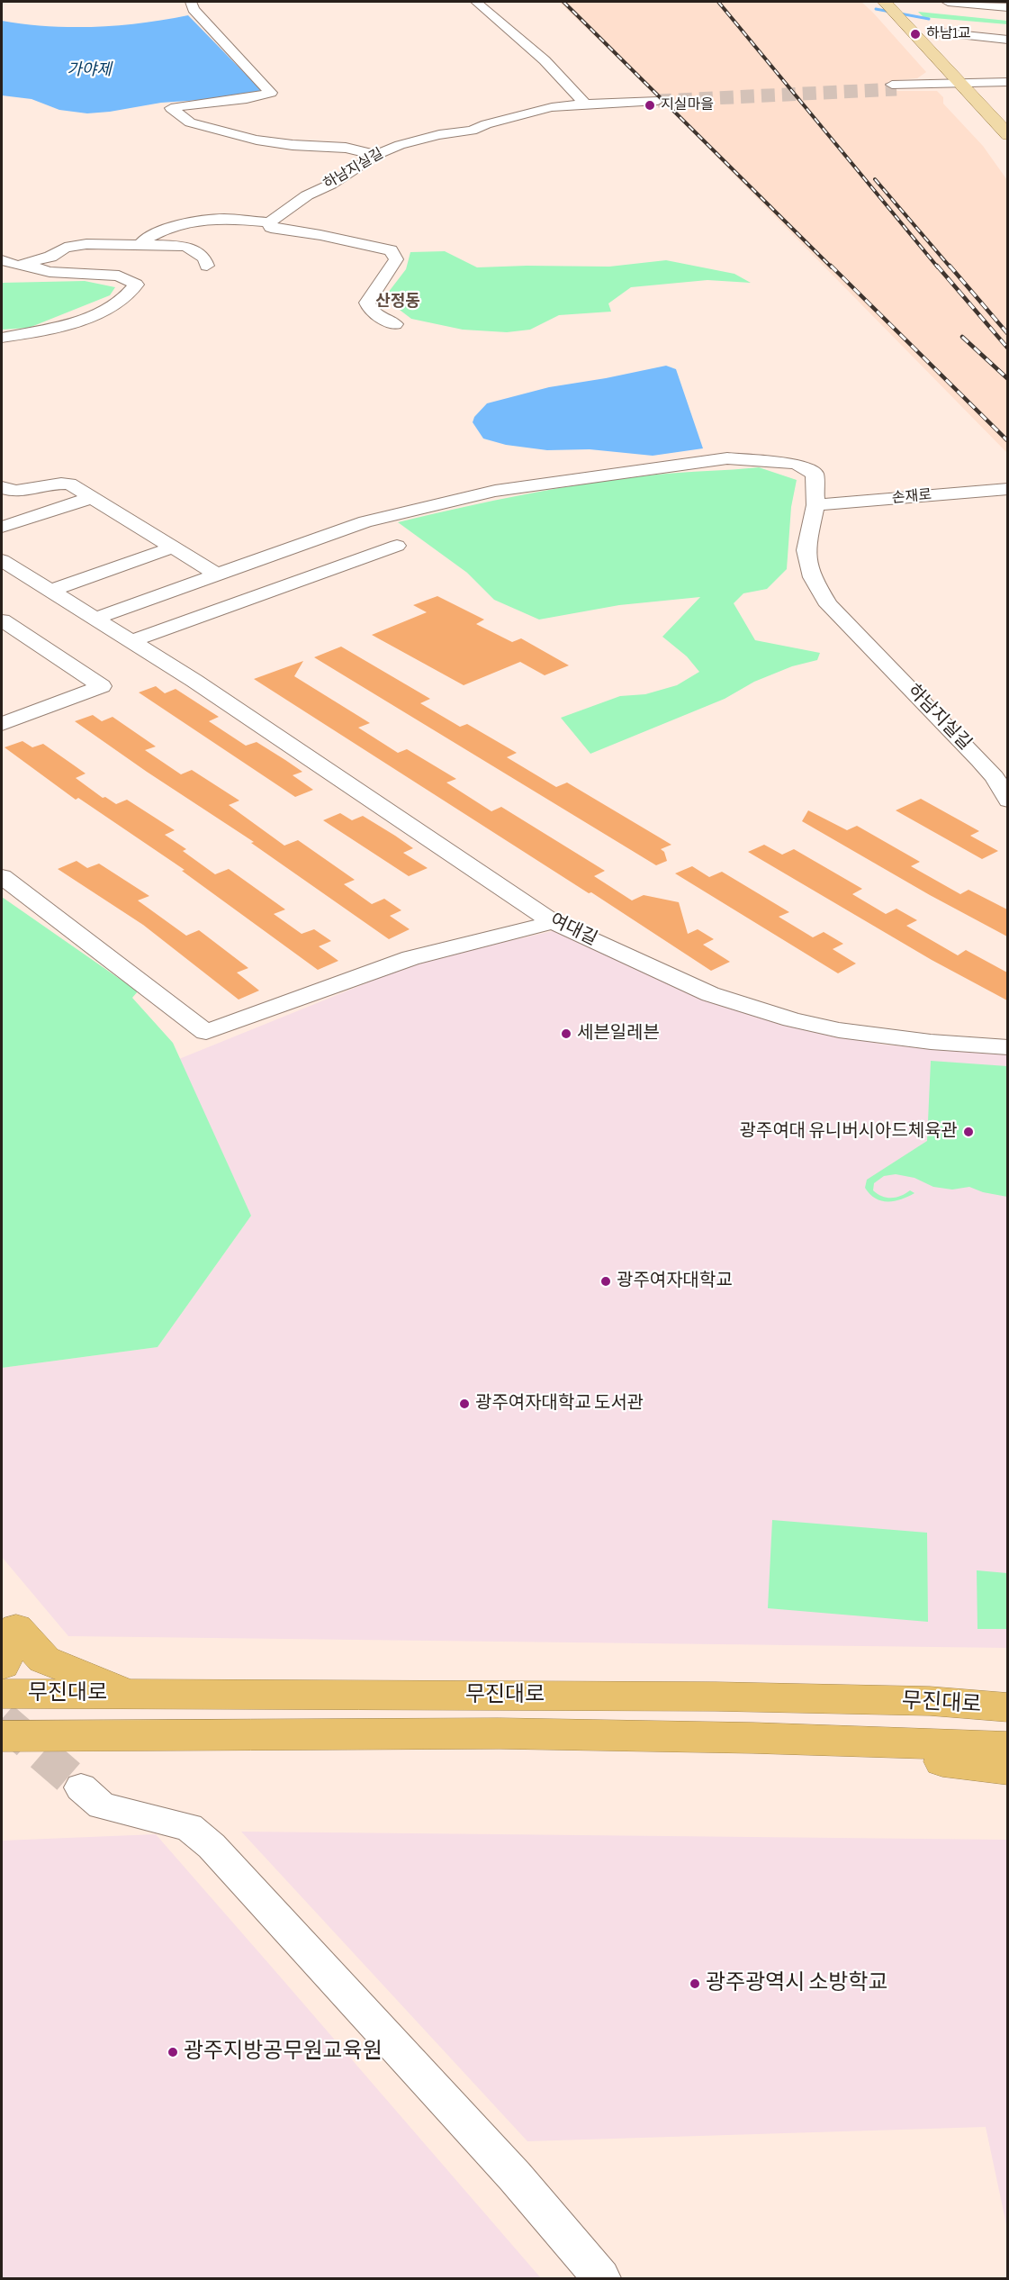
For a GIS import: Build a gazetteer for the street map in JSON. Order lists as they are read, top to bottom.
{
  "streets": {
    "highway": ["무진대로"],
    "street": ["하남지실길", "손재로", "여대길"]
  },
  "crossings": [
    ["하남지실길", "손재로"]
  ],
  "districts": ["산정동"],
  "water": ["가야제"],
  "places": [
    "하남1교",
    "지실마을",
    "세븐일레븐",
    "광주여대 유니버시아드체육관",
    "광주여자대학교",
    "광주여자대학교 도서관",
    "광주광역시 소방학교",
    "광주지방공무원교육원"
  ]
}
